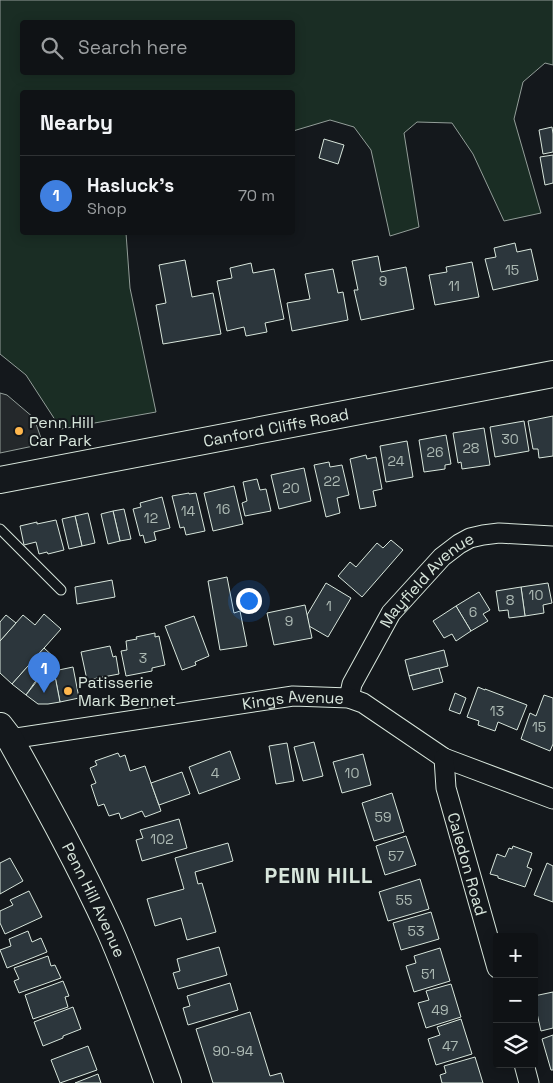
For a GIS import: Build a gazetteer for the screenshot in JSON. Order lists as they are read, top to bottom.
{
  "streets": {
    "street": [
      "Canford Cliffs Road",
      "Mayfield Avenue",
      "Kings Avenue",
      "Caledon Road",
      "Penn Hill Avenue"
    ]
  },
  "crossings": [
    ["Mayfield Avenue", "Kings Avenue"],
    ["Kings Avenue", "Caledon Road"],
    ["Kings Avenue", "Penn Hill Avenue"]
  ],
  "districts": ["PENN HILL"],
  "places": ["Penn Hill Car Park", "Patisserie Mark Bennet"],
  "house_numbers": [
    "15",
    "9",
    "11",
    "30",
    "28",
    "26",
    "24",
    "22",
    "20",
    "16",
    "14",
    "12",
    "10",
    "8",
    "1",
    "6",
    "9",
    "3",
    "13",
    "15",
    "4",
    "10",
    "59",
    "102",
    "57",
    "55",
    "53",
    "51",
    "49",
    "47",
    "90-94"
  ],
  "page": {
    "search": "Search here",
    "heading": "Nearby",
    "list": [
      {
        "mark": "1",
        "name": "Hasluck's",
        "note": "Shop",
        "value": "70 m"
      }
    ],
    "pins": "1",
    "map_buttons": ["+", "−"]
  }
}
